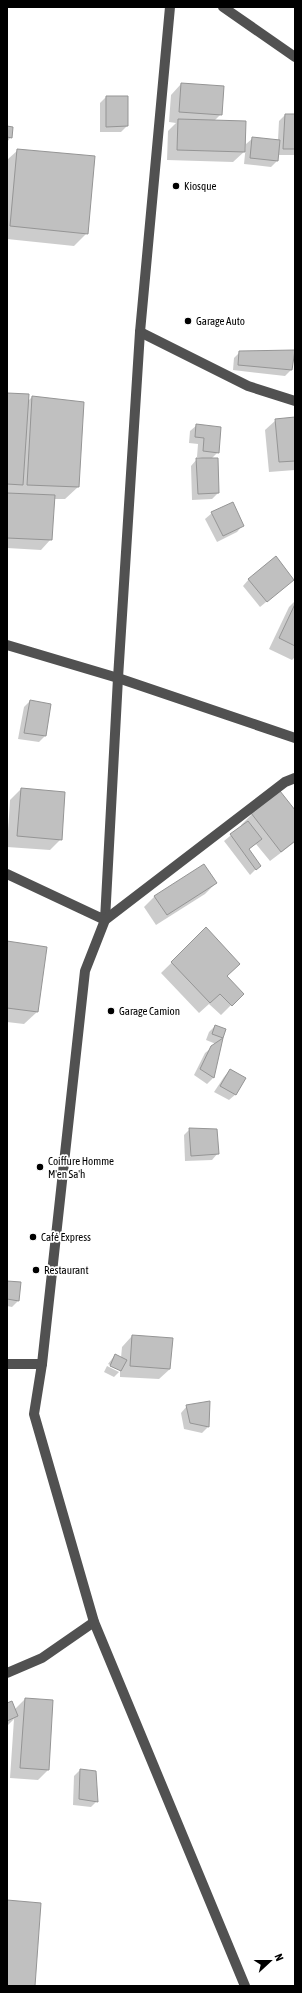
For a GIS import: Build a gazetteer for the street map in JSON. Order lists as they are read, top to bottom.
{
  "places": [
    "Kiosque",
    "Garage Auto",
    "Garage Camion",
    "Coiffure Homme M'en Sa'h",
    "Café Express",
    "Restaurant"
  ],
  "north": "right"
}
